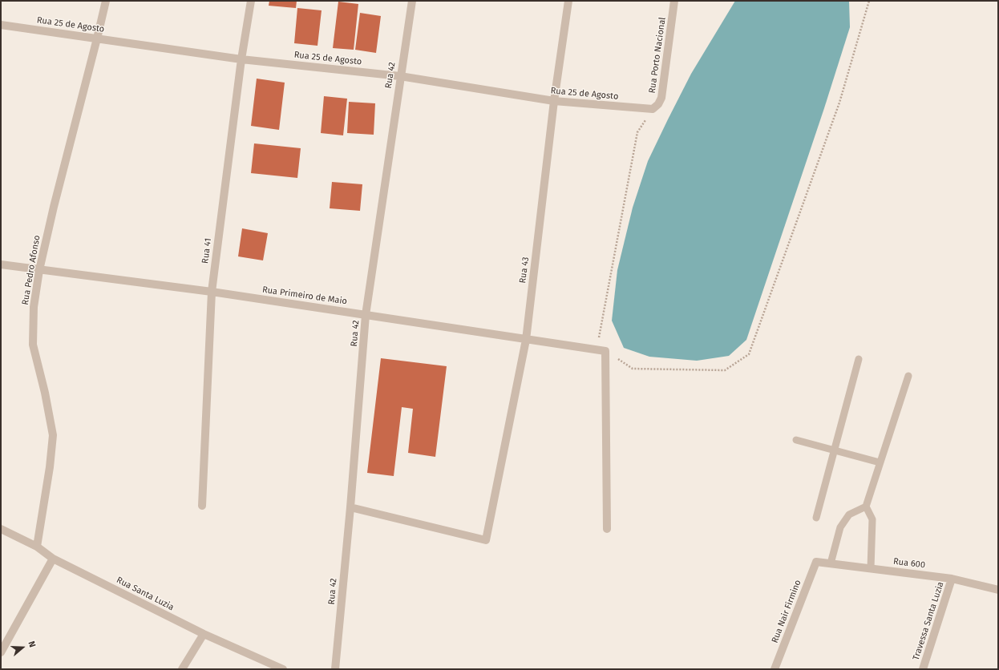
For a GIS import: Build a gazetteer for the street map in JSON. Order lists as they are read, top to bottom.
{
  "streets": {
    "street": [
      "Rua 25 de Agosto",
      "Rua Porto Nacional",
      "Rua 42",
      "Rua 41",
      "Rua Pedro Afonso",
      "Rua 43",
      "Rua Primeiro de Maio",
      "Rua 600",
      "Rua Santa Luzia",
      "Rua Nair Firmino",
      "Travessa Santa Luzia"
    ]
  },
  "crossings": [
    ["Rua 25 de Agosto", "Rua Porto Nacional"],
    ["Rua 25 de Agosto", "Rua 42"],
    ["Rua 25 de Agosto", "Rua 41"],
    ["Rua 25 de Agosto", "Rua Pedro Afonso"],
    ["Rua 25 de Agosto", "Rua 43"],
    ["Rua 42", "Rua 43"],
    ["Rua 42", "Rua Primeiro de Maio"],
    ["Rua 41", "Rua Primeiro de Maio"],
    ["Rua Pedro Afonso", "Rua Primeiro de Maio"],
    ["Rua Pedro Afonso", "Rua Santa Luzia"],
    ["Rua 43", "Rua Primeiro de Maio"],
    ["Rua 600", "Rua Nair Firmino"],
    ["Rua 600", "Travessa Santa Luzia"]
  ],
  "north": "right"
}
